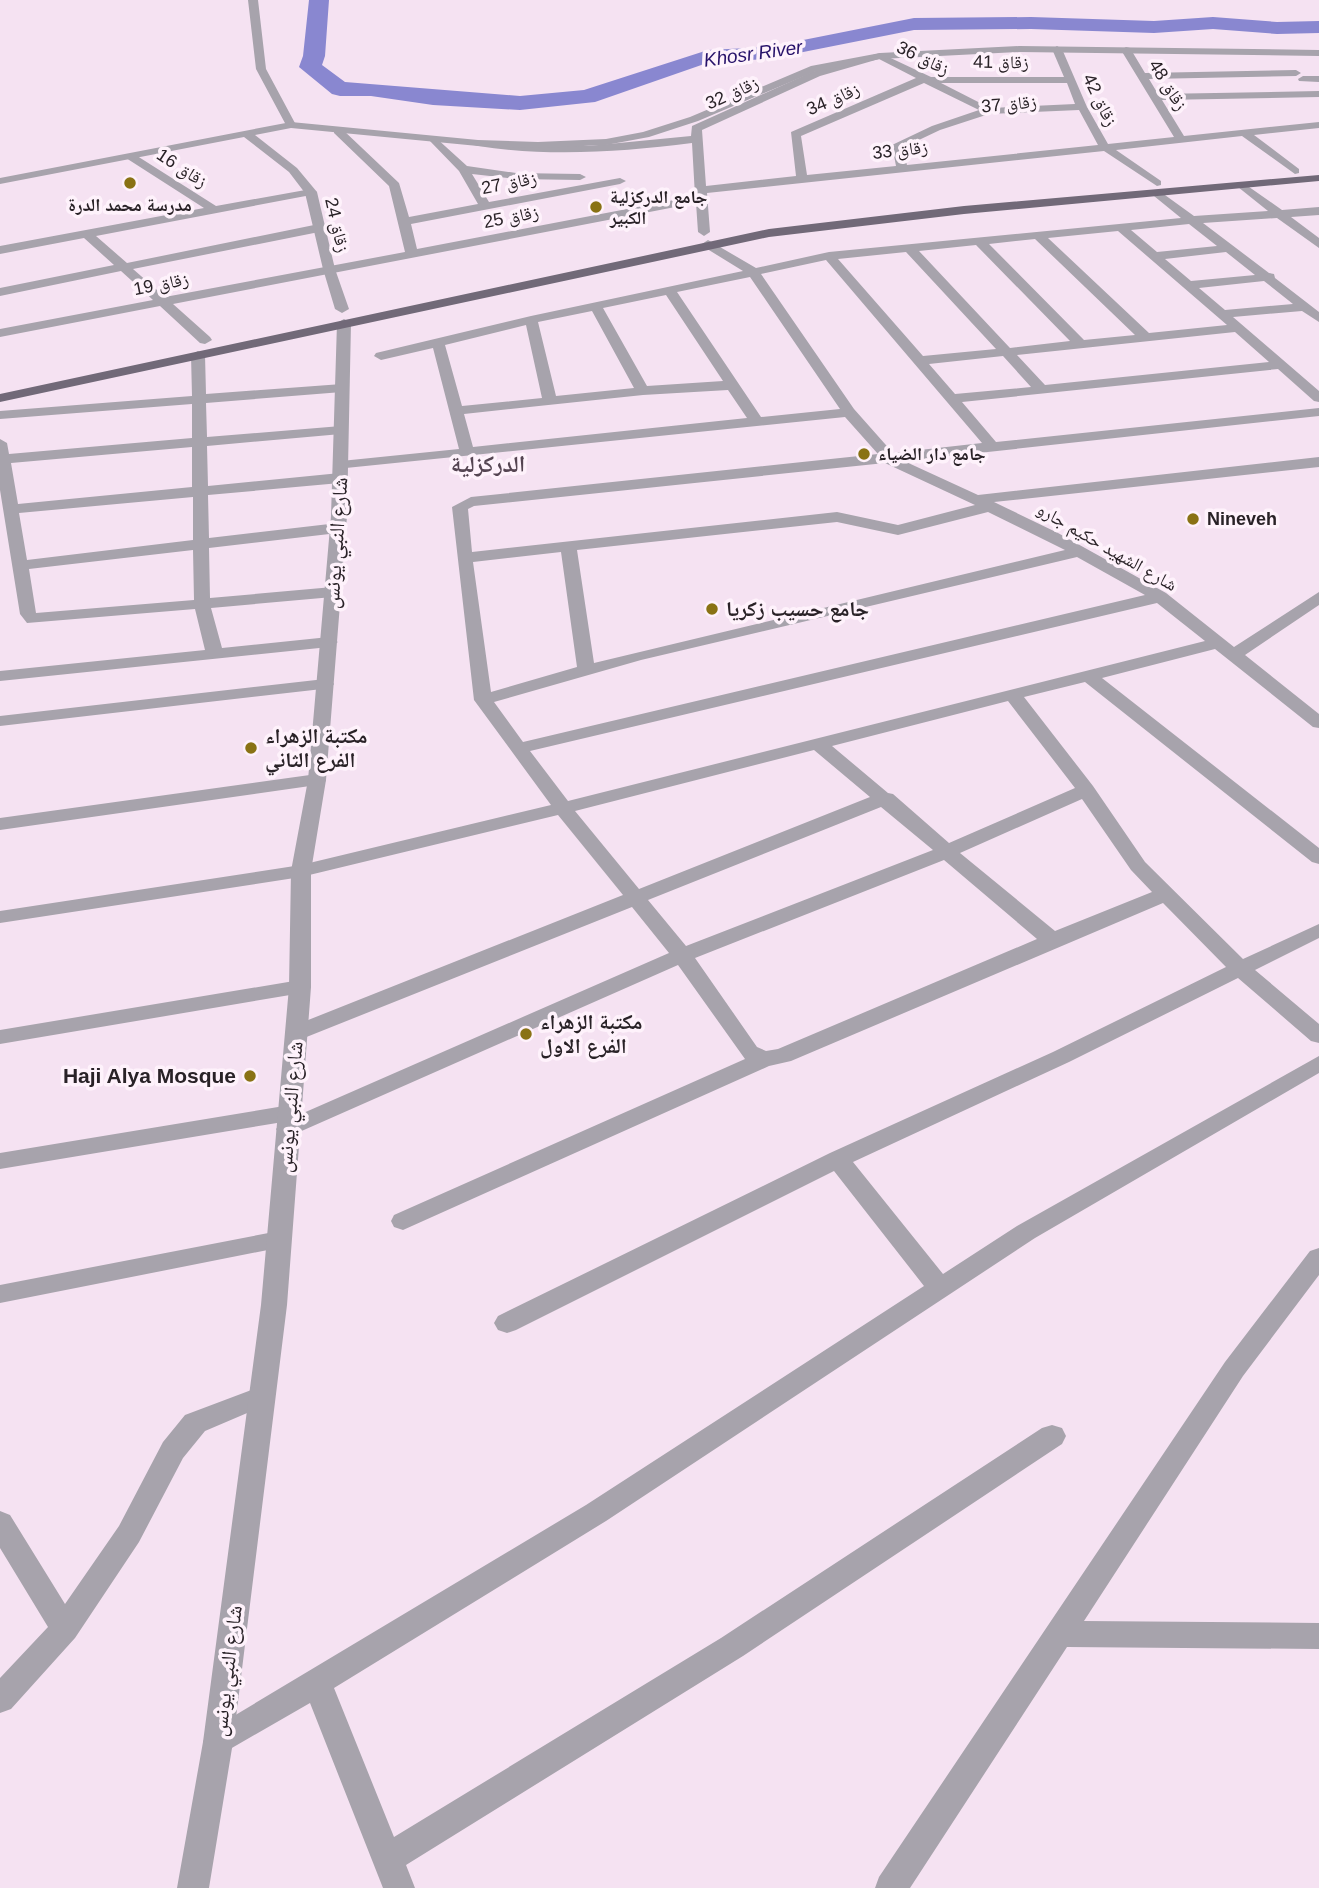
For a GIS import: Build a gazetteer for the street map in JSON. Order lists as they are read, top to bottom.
{
  "streets": {
    "street": [
      "زقاق 36",
      "زقاق 41",
      "زقاق 48",
      "زقاق 32",
      "زقاق 34",
      "زقاق 42",
      "زقاق 37",
      "زقاق 33",
      "زقاق 16",
      "زقاق 27",
      "زقاق 25",
      "زقاق 24",
      "زقاق 19",
      "شارع النبي يونس",
      "شارع الشهيد حكيم جارو"
    ]
  },
  "crossings": [
    ["زقاق 36", "زقاق 41"],
    ["زقاق 36", "زقاق 32"],
    ["زقاق 36", "زقاق 34"],
    ["زقاق 41", "زقاق 34"],
    ["زقاق 41", "زقاق 42"],
    ["زقاق 48", "زقاق 32"],
    ["زقاق 48", "زقاق 33"],
    ["زقاق 32", "زقاق 42"],
    ["زقاق 32", "زقاق 33"],
    ["زقاق 32", "زقاق 25"],
    ["زقاق 34", "زقاق 33"],
    ["زقاق 42", "زقاق 37"],
    ["زقاق 42", "زقاق 33"],
    ["زقاق 33", "زقاق 25"],
    ["زقاق 27", "زقاق 25"],
    ["زقاق 25", "زقاق 24"],
    ["زقاق 25", "زقاق 19"],
    ["زقاق 24", "زقاق 19"],
    ["زقاق 24", "شارع النبي يونس"]
  ],
  "districts": ["الدركزلية"],
  "water": ["Khosr River"],
  "places": [
    "مدرسة محمد الدرة",
    "جامع الدركزلية الكبير",
    "جامع دار الضياء",
    "Nineveh",
    "جامع حسيب زكريا",
    "مكتبة الزهراء الفرع الثاني",
    "مكتبة الزهراء الفرع الاول",
    "Haji Alya Mosque"
  ]
}
